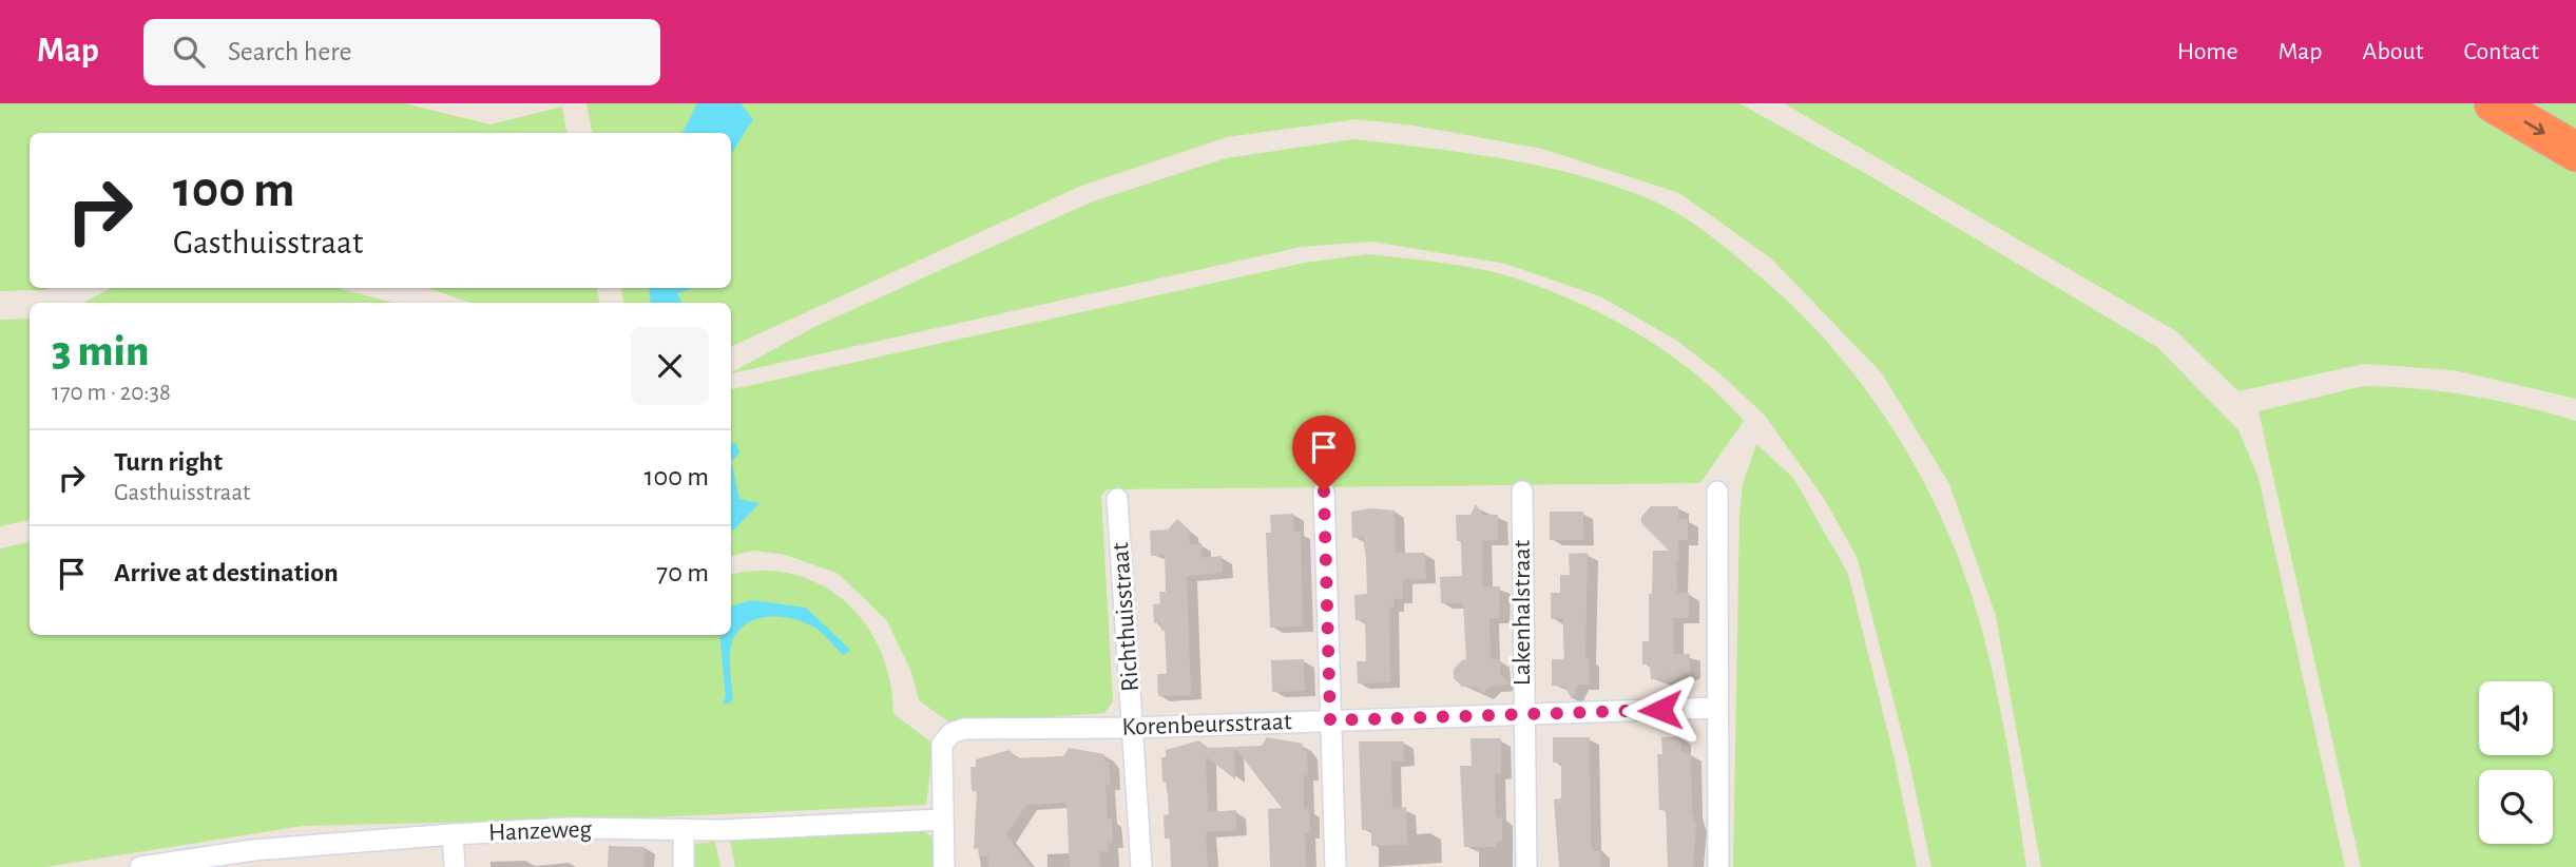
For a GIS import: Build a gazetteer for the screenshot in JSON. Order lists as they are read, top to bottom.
{
  "streets": {
    "street": [
      "Lakenhalstraat",
      "Richthuisstraat",
      "Korenbeursstraat",
      "Hanzeweg"
    ]
  },
  "crossings": [
    ["Lakenhalstraat", "Korenbeursstraat"],
    ["Richthuisstraat", "Korenbeursstraat"],
    ["Korenbeursstraat", "Hanzeweg"]
  ],
  "page": {
    "header": "Map",
    "search": "Search here",
    "nav": [
      "Home",
      "Map",
      "About",
      "Contact"
    ],
    "turn": ["100 m", "Gasthuisstraat"],
    "heading": ["3 min", "170 m · 20:38"],
    "list": [
      {
        "name": "Turn right",
        "note": "Gasthuisstraat",
        "value": "100 m"
      },
      {
        "name": "Arrive at destination",
        "value": "70 m"
      }
    ]
  }
}
